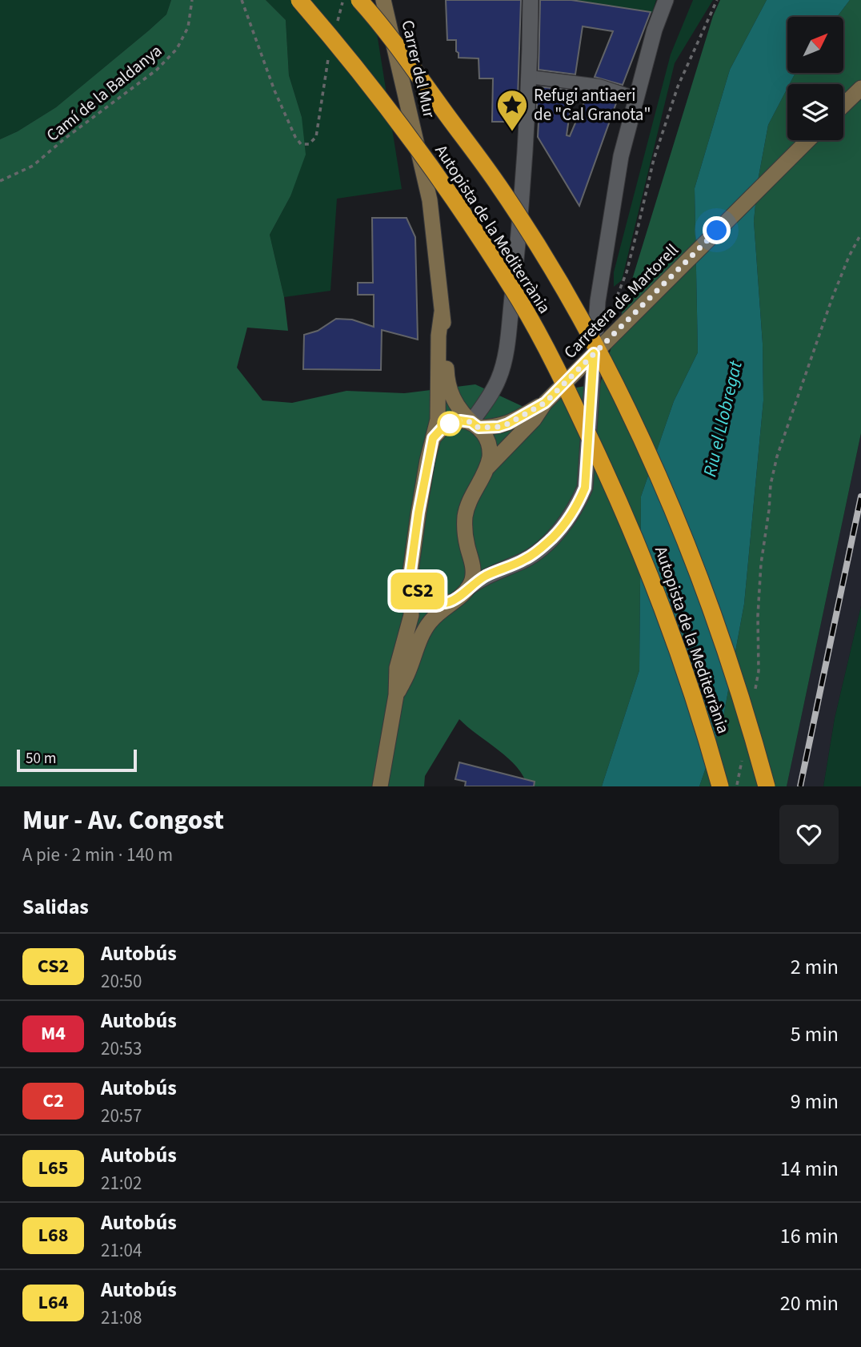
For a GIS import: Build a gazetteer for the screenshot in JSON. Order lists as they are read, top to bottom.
{
  "streets": {
    "highway": ["Autopista de la Mediterrània"],
    "main road": ["Carrer del Mur", "Carretera de Martorell"],
    "path": ["Camí de la Baldanya"]
  },
  "water": ["Riu el Llobregat"],
  "places": {
    "place": ["Refugi antiaeri de \"Cal Granota\""]
  },
  "lines": ["bus line CS2"],
  "scale_bar": "50 m",
  "north": "top right",
  "page": {
    "on_map": "CS2",
    "scale": "50 m",
    "heading": [
      ["Mur - Av. Congost", "A pie · 2 min · 140 m"],
      "Salidas"
    ],
    "list": [
      {
        "mark": "CS2",
        "name": "Autobús",
        "note": "20:50",
        "value": "2 min"
      },
      {
        "mark": "M4",
        "name": "Autobús",
        "note": "20:53",
        "value": "5 min"
      },
      {
        "mark": "C2",
        "name": "Autobús",
        "note": "20:57",
        "value": "9 min"
      },
      {
        "mark": "L65",
        "name": "Autobús",
        "note": "21:02",
        "value": "14 min"
      },
      {
        "mark": "L68",
        "name": "Autobús",
        "note": "21:04",
        "value": "16 min"
      },
      {
        "mark": "L64",
        "name": "Autobús",
        "note": "21:08",
        "value": "20 min"
      }
    ]
  }
}
